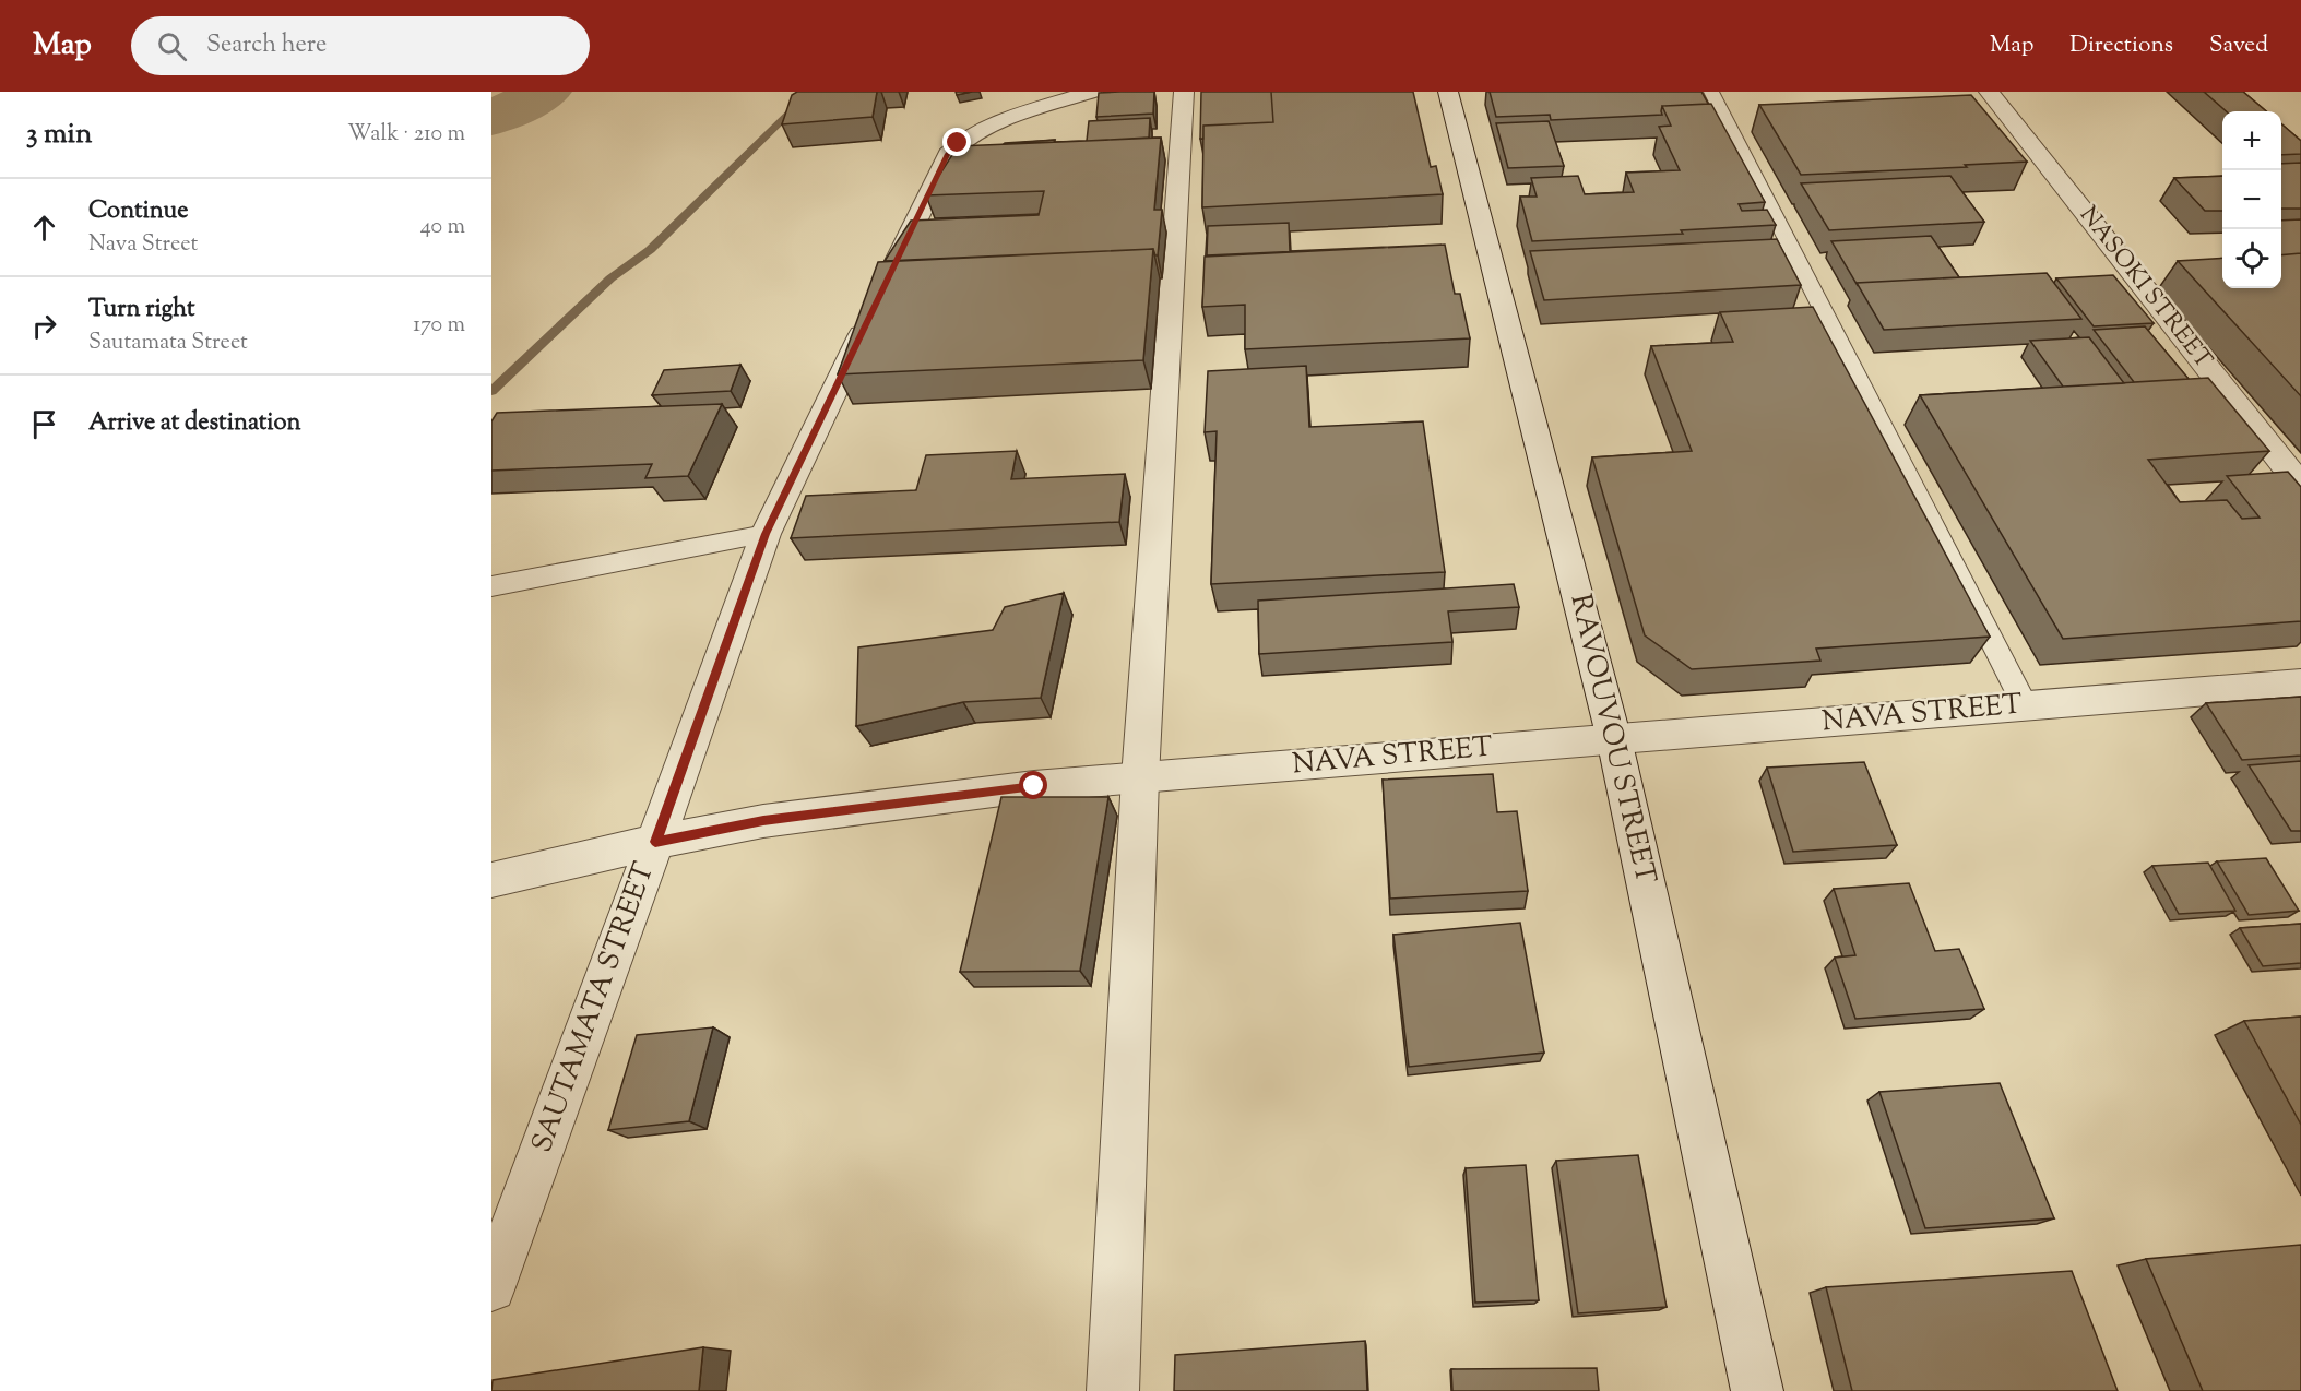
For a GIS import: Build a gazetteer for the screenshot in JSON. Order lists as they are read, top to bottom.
{
  "streets": {
    "street": [
      "NASOKI STREET",
      "NAVA STREET",
      "RAVOUVOU STREET",
      "SAUTAMATA STREET"
    ]
  },
  "crossings": [
    ["NAVA STREET", "RAVOUVOU STREET"],
    ["NAVA STREET", "SAUTAMATA STREET"]
  ],
  "page": {
    "header": "Map",
    "search": "Search here",
    "nav": ["Map", "Directions", "Saved"],
    "heading": ["3 min", "Walk · 210 m"],
    "map_buttons": ["+", "−"],
    "list": [
      ["Continue", "Nava Street", "40 m"],
      ["Turn right", "Sautamata Street", "170 m"],
      "Arrive at destination"
    ]
  }
}
